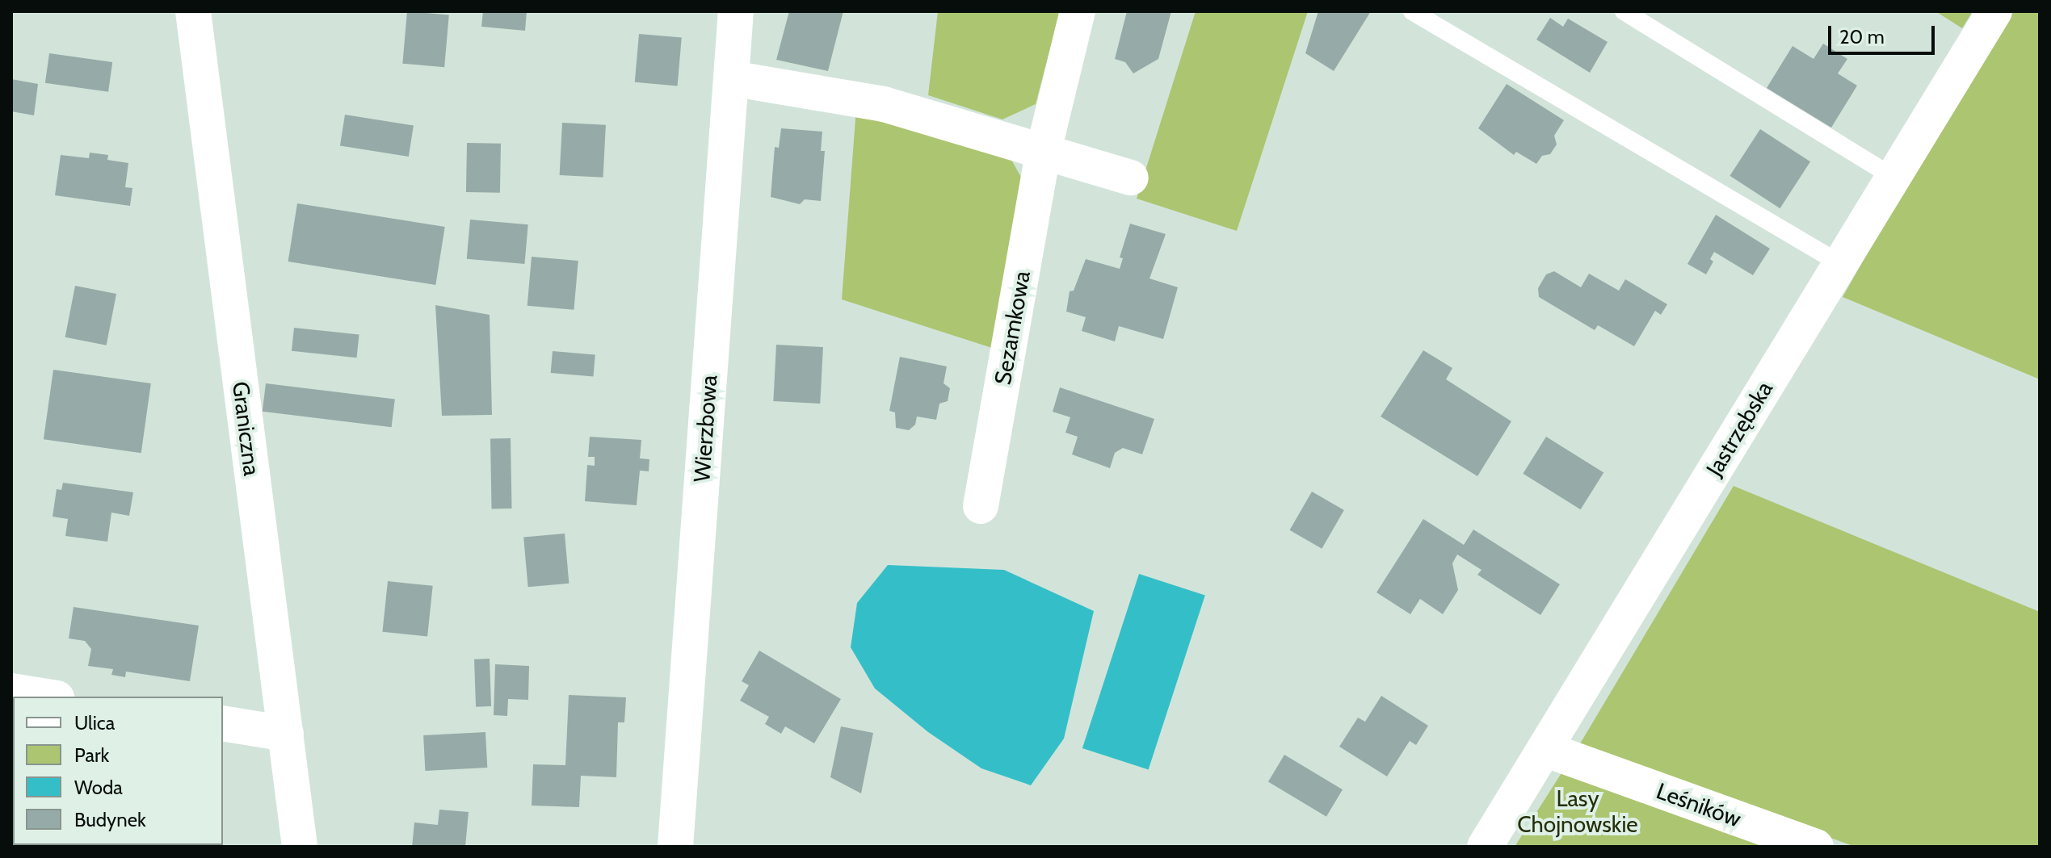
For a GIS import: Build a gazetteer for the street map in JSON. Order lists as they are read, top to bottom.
{
  "streets": {
    "street": [
      "Sezamkowa",
      "Graniczna",
      "Wierzbowa",
      "Jastrzębska",
      "Leśników"
    ]
  },
  "crossings": [
    ["Jastrzębska", "Leśników"]
  ],
  "parks": ["Lasy Chojnowskie"],
  "legend": [
    "Ulica",
    "Park",
    "Woda",
    "Budynek"
  ],
  "scale_bar": "20 m"
}
